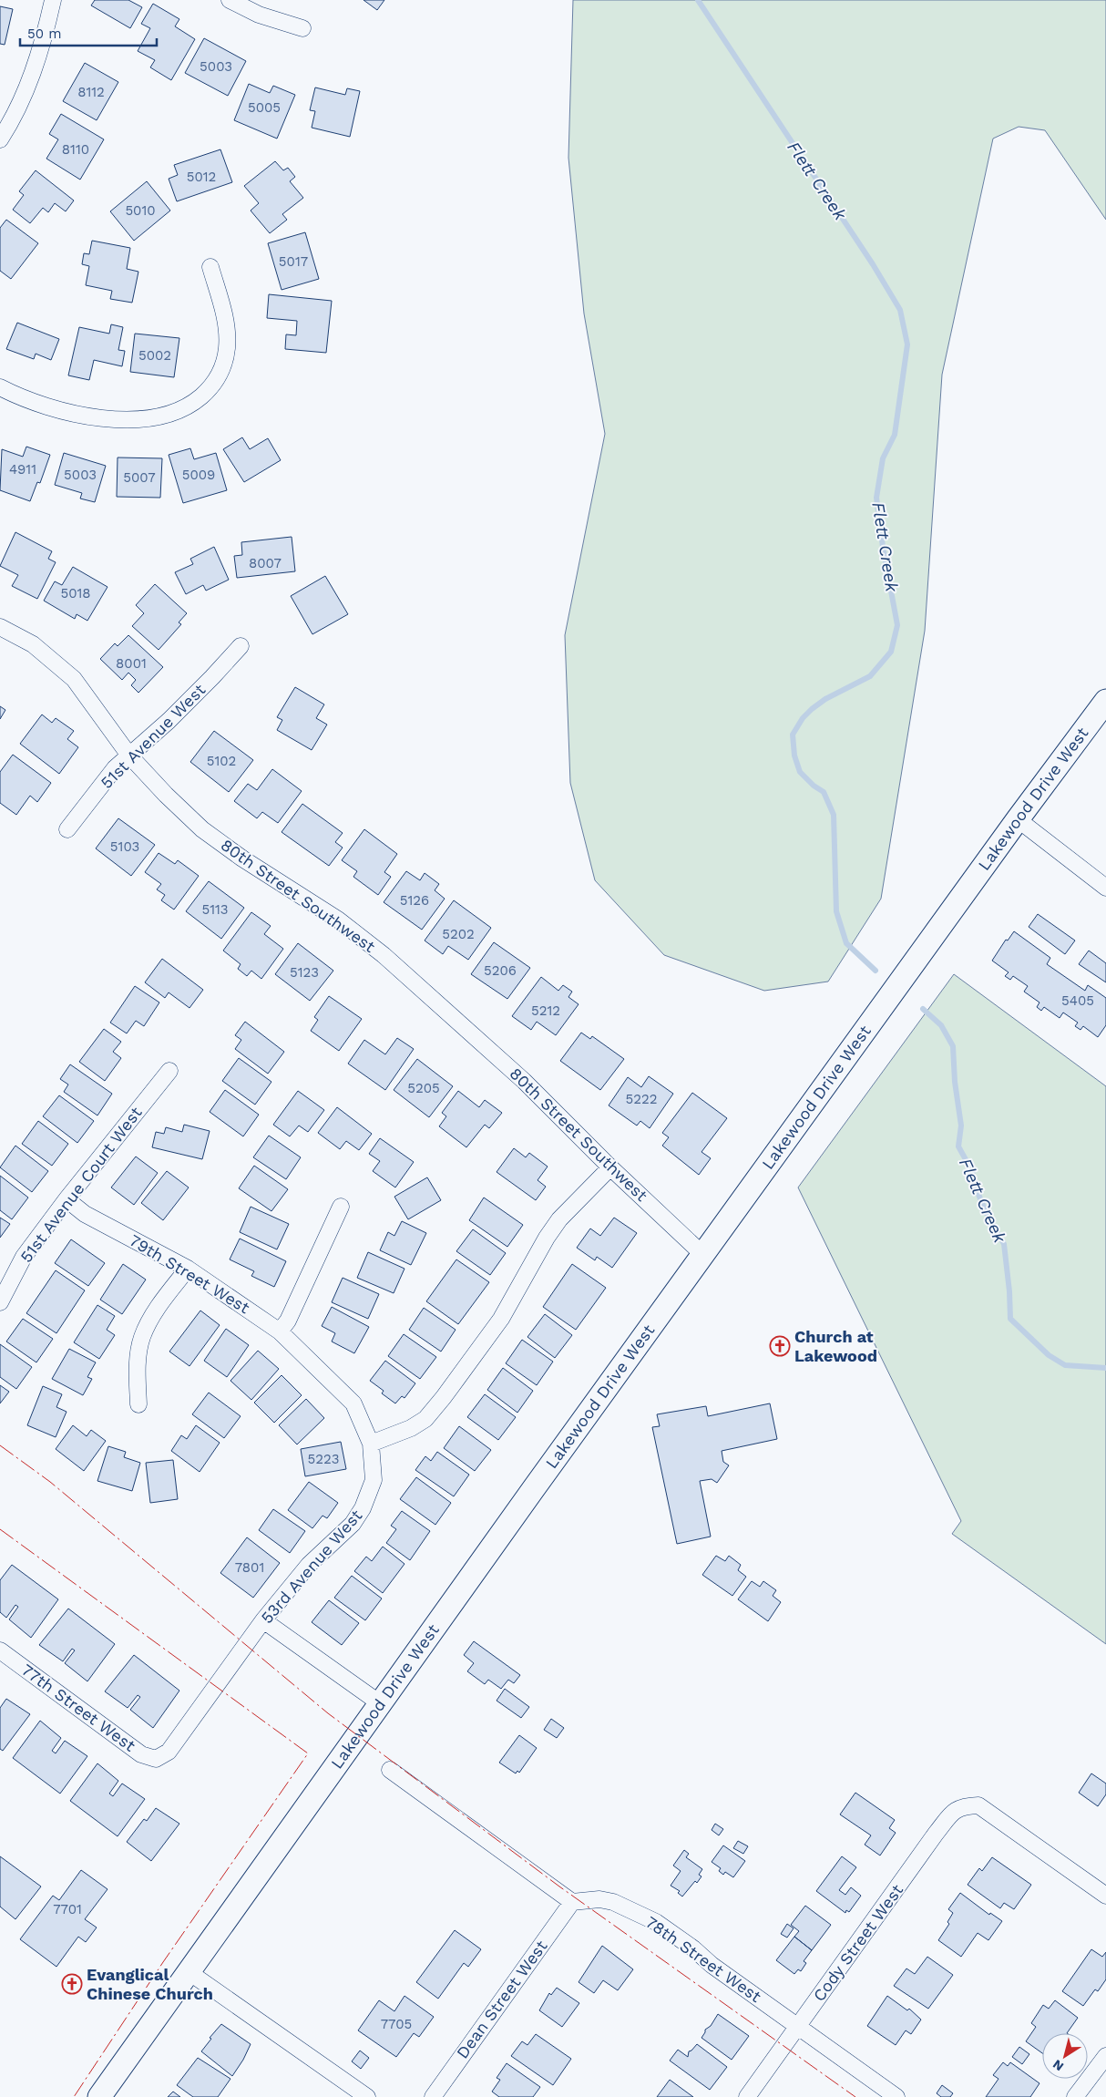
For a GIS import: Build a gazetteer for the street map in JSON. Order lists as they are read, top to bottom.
{
  "streets": {
    "main road": ["Lakewood Drive West"],
    "street": [
      "51st Avenue West",
      "80th Street Southwest",
      "51st Avenue Court West",
      "79th Street West",
      "53rd Avenue West",
      "77th Street West",
      "Cody Street West",
      "78th Street West",
      "Dean Street West"
    ]
  },
  "crossings": [
    ["51st Avenue West", "80th Street Southwest"],
    ["Lakewood Drive West", "80th Street Southwest"],
    ["51st Avenue Court West", "79th Street West"],
    ["79th Street West", "53rd Avenue West"],
    ["53rd Avenue West", "77th Street West"],
    ["Cody Street West", "78th Street West"],
    ["78th Street West", "Dean Street West"]
  ],
  "water": ["Flett Creek"],
  "places": {
    "church": ["Church at Lakewood", "Evanglical Chinese Church"]
  },
  "house_numbers": [
    "5003",
    "8112",
    "5005",
    "8110",
    "5012",
    "5010",
    "5017",
    "5002",
    "4911",
    "5003",
    "5009",
    "5007",
    "8007",
    "5018",
    "8001",
    "5102",
    "5103",
    "5126",
    "5113",
    "5202",
    "5206",
    "5123",
    "5405",
    "5212",
    "5205",
    "5222",
    "5223",
    "7801",
    "7701",
    "7705"
  ],
  "scale_bar": "50 m",
  "north": "bottom left"
}
